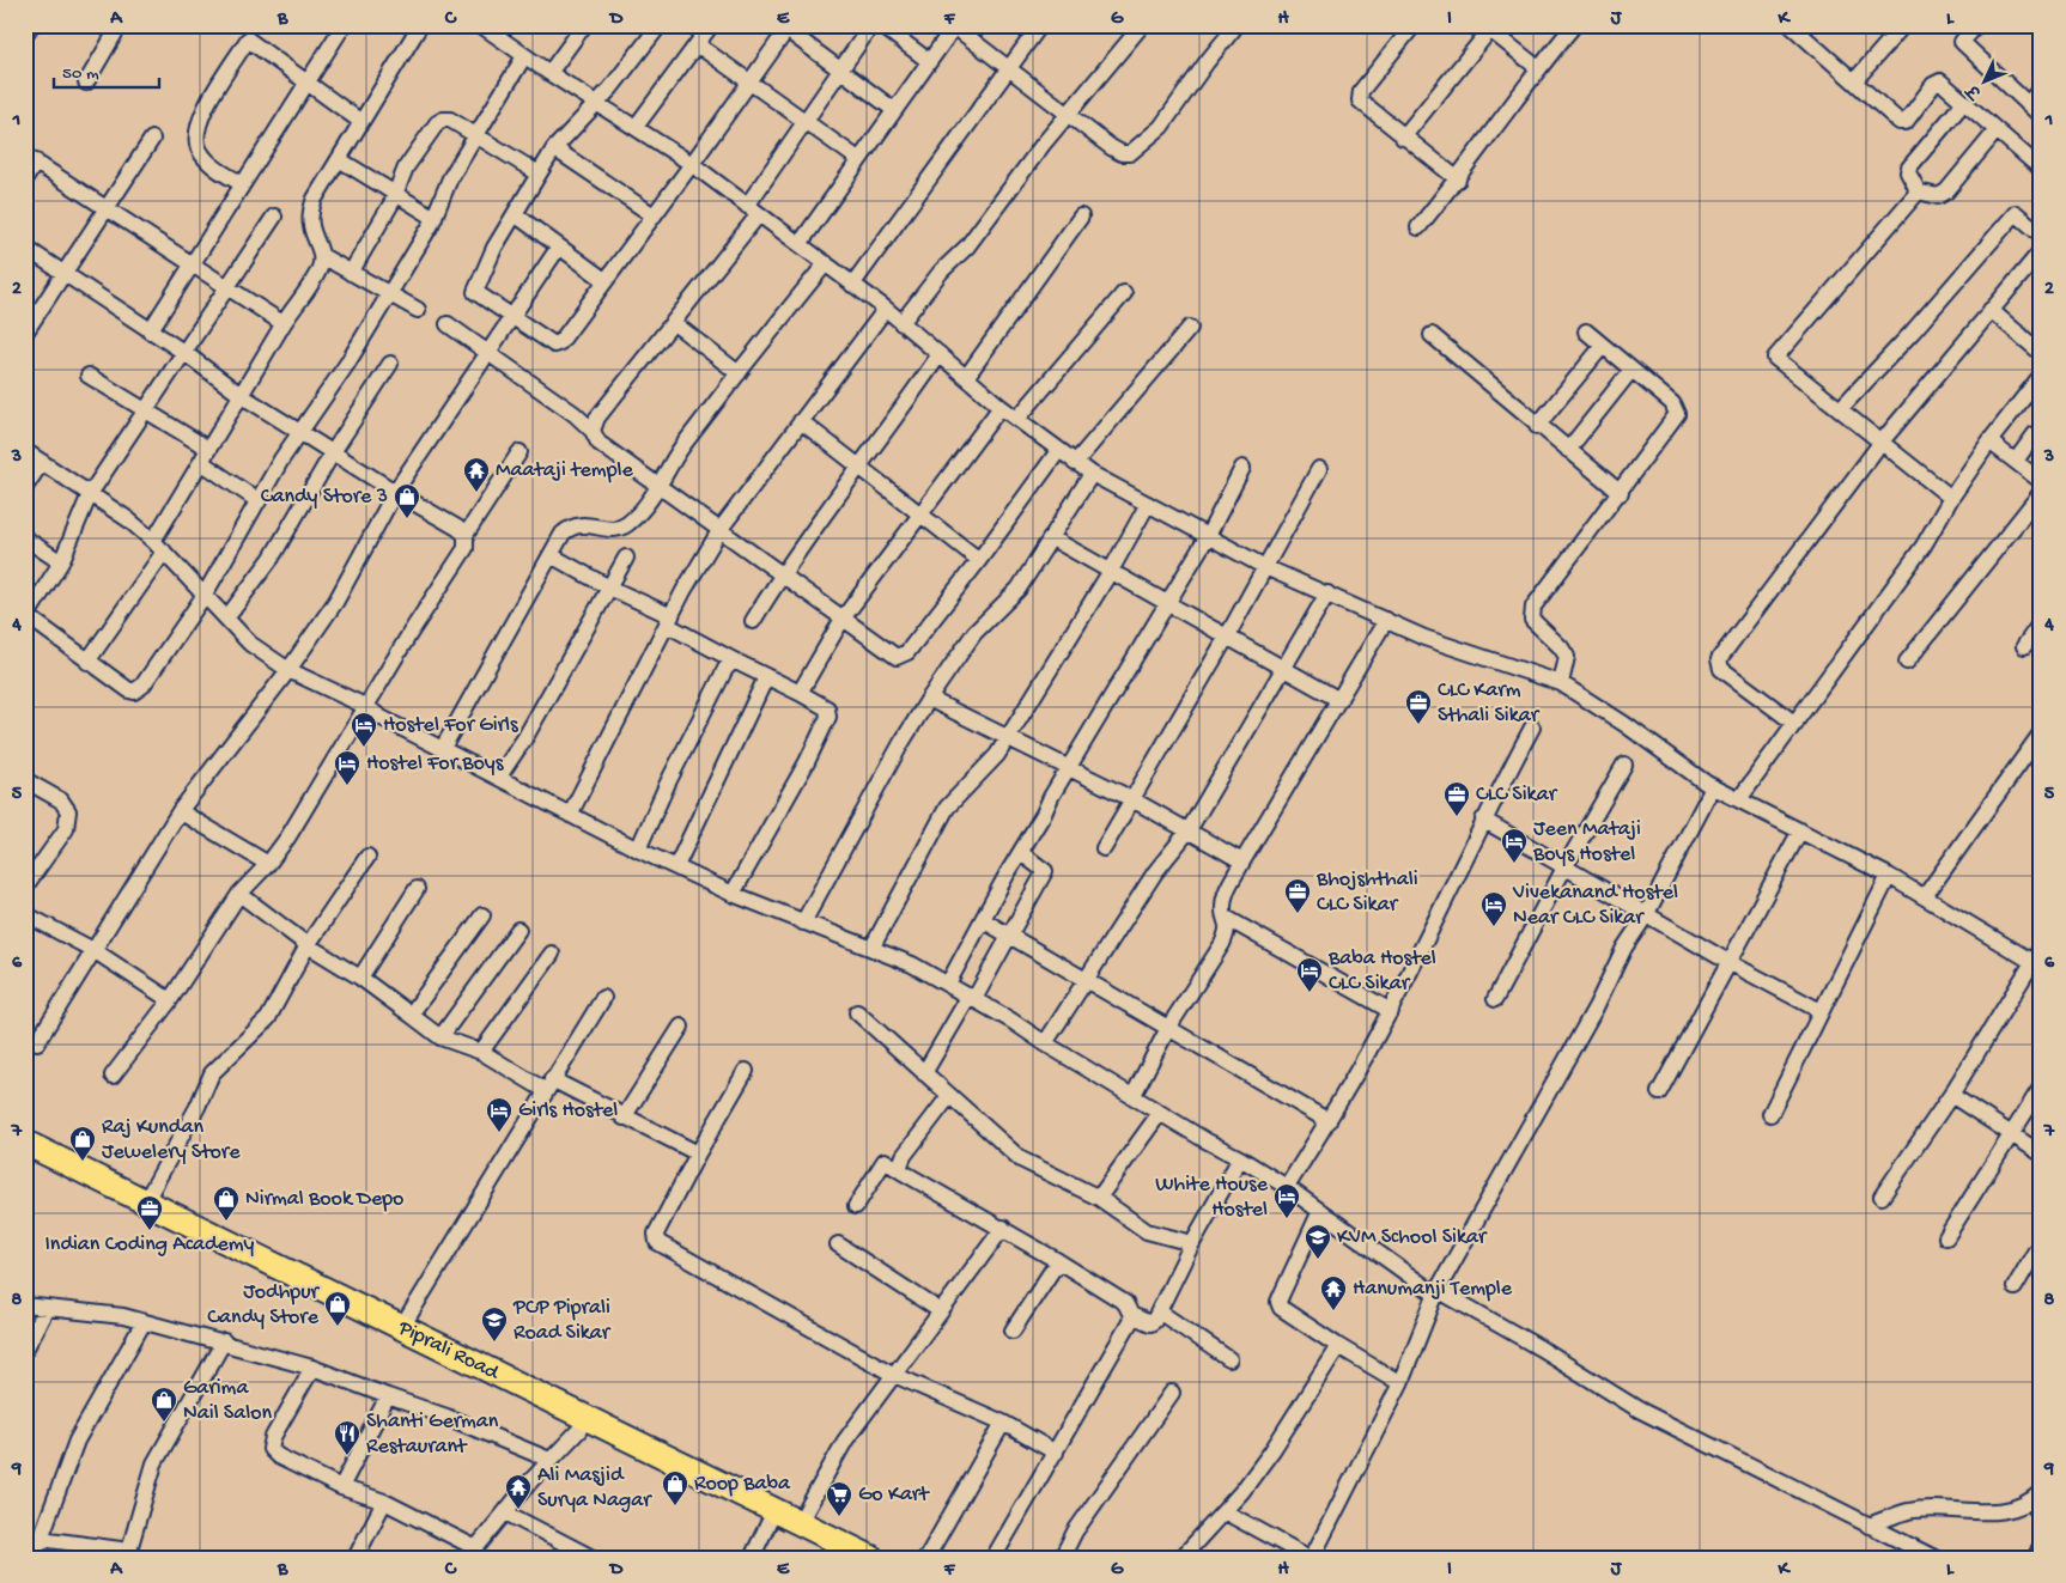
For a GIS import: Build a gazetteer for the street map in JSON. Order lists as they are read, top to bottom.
{
  "streets": {
    "main road": ["Piprali Road"]
  },
  "places": {
    "temple": ["Maataji temple", "Hanumanji Temple", "Ali Masjid Surya Nagar"],
    "shop": [
      "Candy Store 3",
      "Raj Kundan Jewelery Store",
      "Nirmal Book Depo",
      "Jodhpur Candy Store",
      "Garima Nail Salon",
      "Roop Baba"
    ],
    "office": [
      "CLC Karm Sthali Sikar",
      "CLC Sikar",
      "Bhojshthali CLC Sikar",
      "Indian Coding Academy"
    ],
    "hotel": [
      "Hostel For Girls",
      "Hostel For Boys",
      "Jeen Mataji Boys Hostel",
      "Vivekanand Hostel Near CLC Sikar",
      "Baba Hostel CLC Sikar",
      "Girls Hostel",
      "White House Hostel"
    ],
    "school or university": ["KVM School Sikar", "PCP Piprali Road Sikar"],
    "restaurant": ["Shanti German Restaurant"],
    "supermarket": ["Go Kart"]
  },
  "scale_bar": "50 m",
  "north": "bottom left",
  "grid": {
    "columns": [
      "A",
      "B",
      "C",
      "D",
      "E",
      "F",
      "G",
      "H",
      "I",
      "J",
      "K",
      "L"
    ],
    "rows": [
      "1",
      "2",
      "3",
      "4",
      "5",
      "6",
      "7",
      "8",
      "9"
    ]
  }
}
